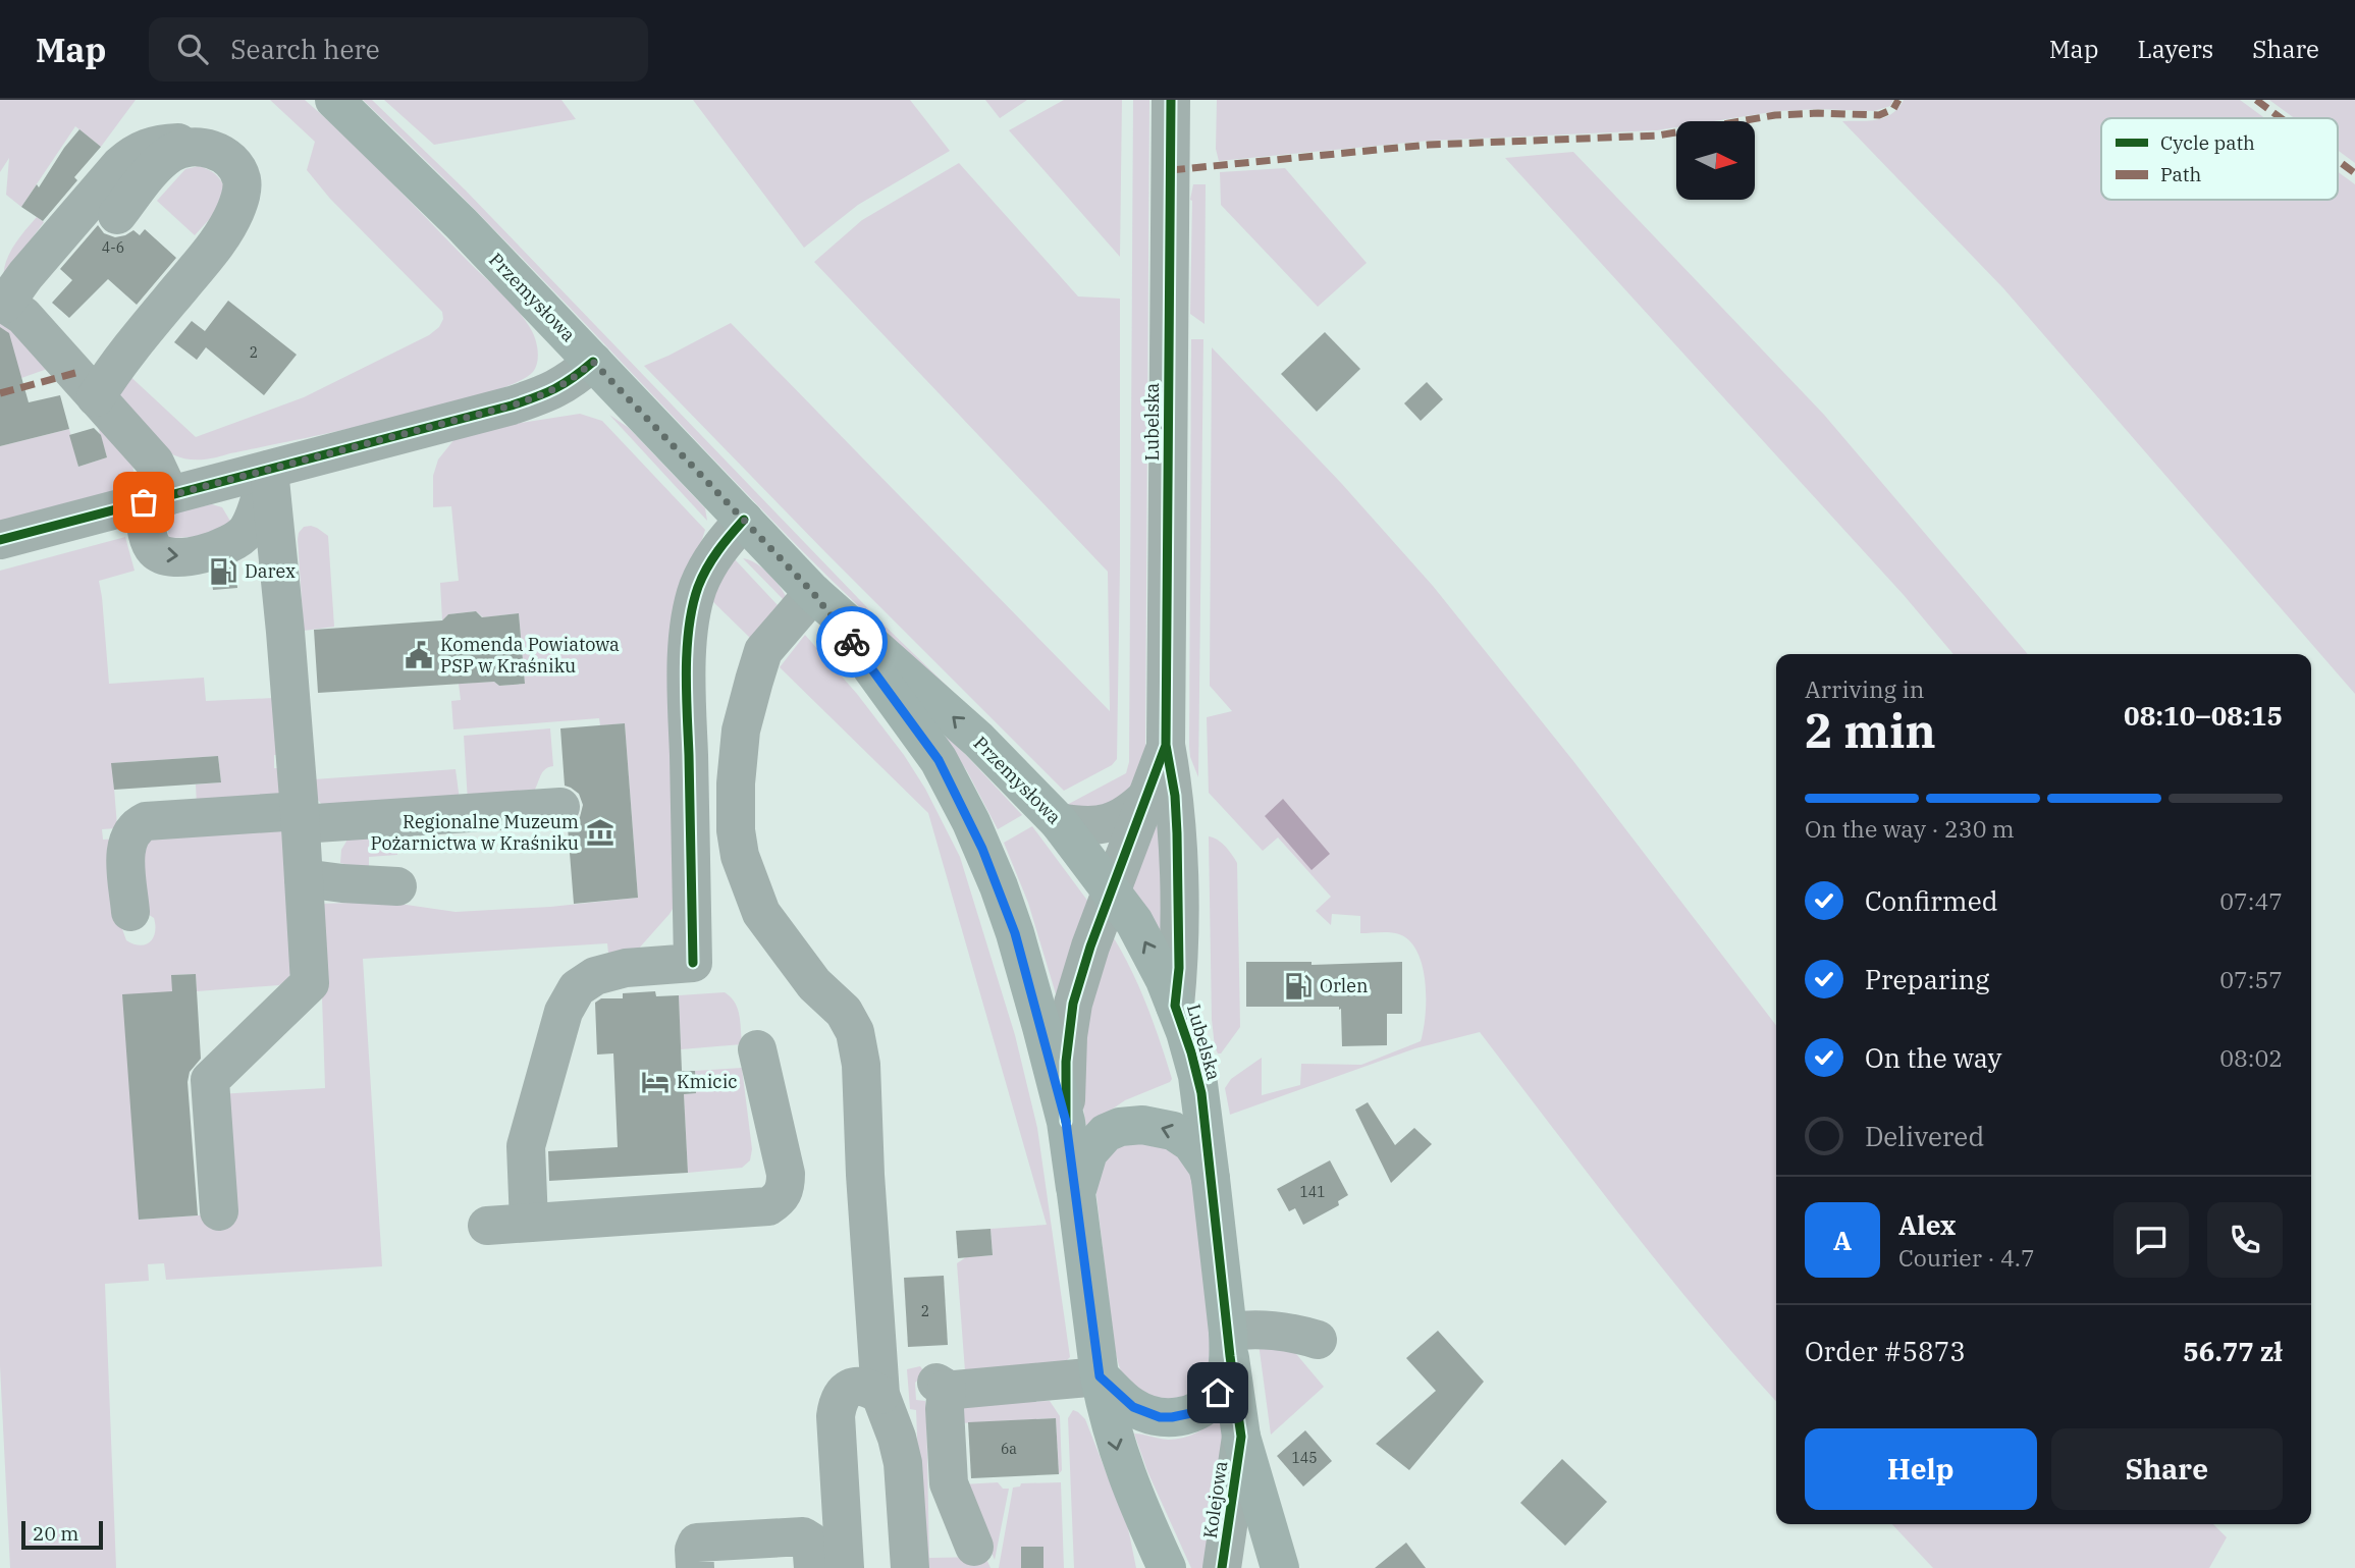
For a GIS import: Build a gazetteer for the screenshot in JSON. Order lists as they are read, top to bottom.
{
  "streets": {
    "main road": ["Przemysłowa", "Lubelska"],
    "street": ["Kolejowa"]
  },
  "crossings": [
    ["Przemysłowa", "Lubelska"]
  ],
  "places": {
    "fuel station": ["Darex", "Orlen"],
    "public building": ["Komenda Powiatowa PSP w Kraśniku"],
    "museum": ["Regionalne Muzeum Pożarnictwa w Kraśniku"],
    "hotel": ["Kmicic"]
  },
  "house_numbers": [
    "4-6",
    "2",
    "141",
    "2",
    "6a",
    "145"
  ],
  "legend": ["Cycle path", "Path"],
  "scale_bar": "20 m",
  "north": "right",
  "page": {
    "header": "Map",
    "search": "Search here",
    "nav": ["Map", "Layers", "Share"],
    "heading": ["2 min", "Arriving in", "08:10–08:15"],
    "panel": [
      "Alex",
      "Courier · 4.7",
      "Order #5873",
      "56.77 zł"
    ],
    "bar": "On the way · 230 m",
    "list": [
      ["Confirmed", "07:47"],
      ["Preparing", "07:57"],
      ["On the way", "08:02"],
      "Delivered"
    ],
    "round": "A",
    "buttons": ["Help", "Share"],
    "scale": "20 m"
  }
}
